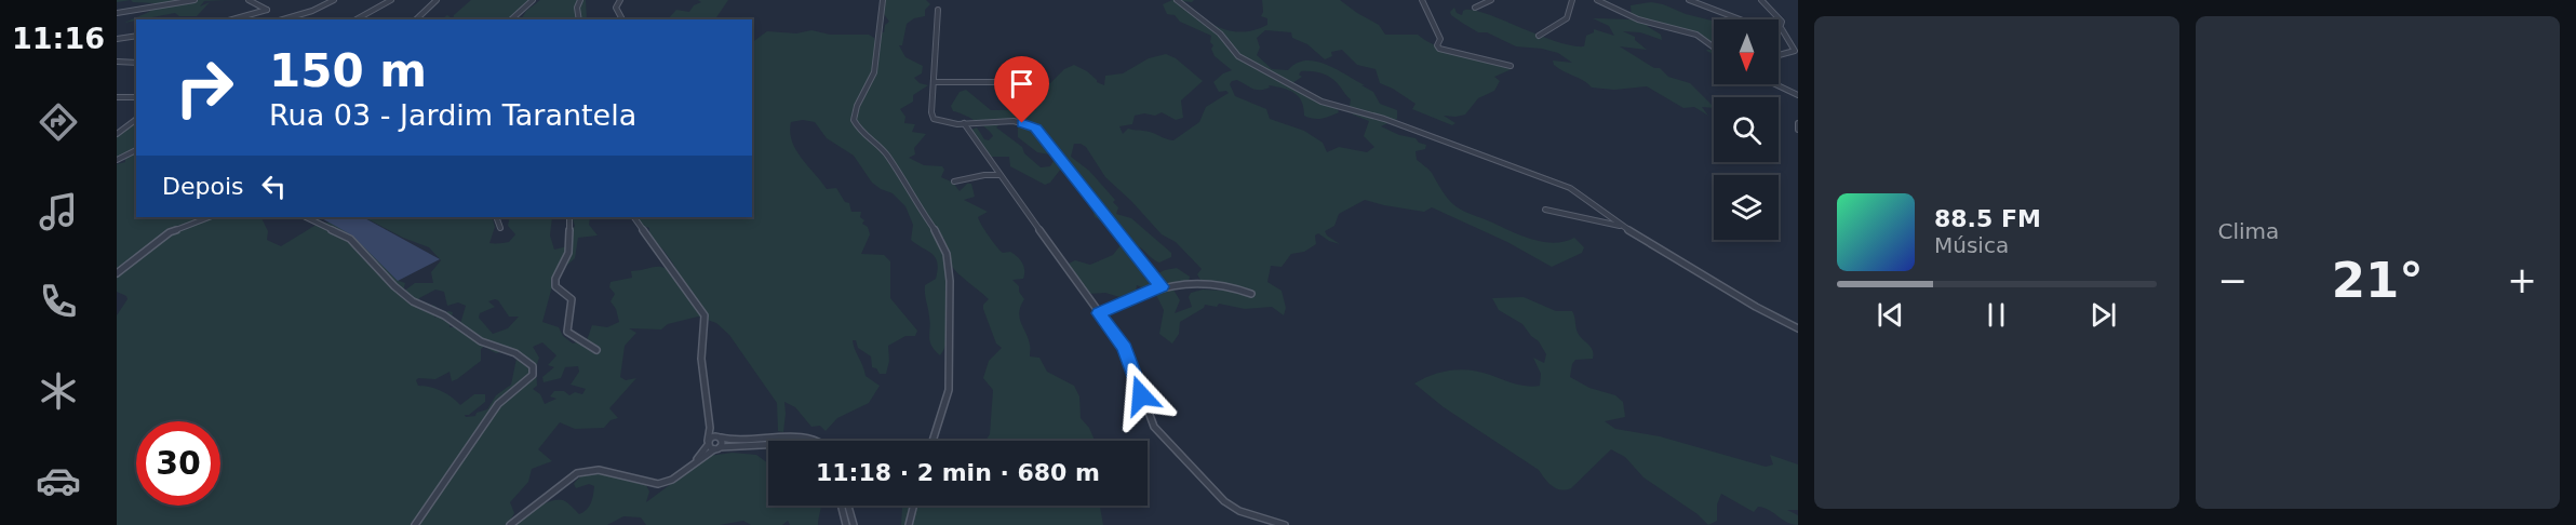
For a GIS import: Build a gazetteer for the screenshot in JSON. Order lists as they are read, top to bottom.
{
  "north": "bottom",
  "page": {
    "tabs": "11:16",
    "tile": "Clima",
    "turn": ["150 m", "Rua 03 - Jardim Tarantela"],
    "then": "Depois",
    "song": ["88.5 FM", "Música"],
    "heat": ["−", "21°", "+"],
    "limit": "30",
    "trip": "11:18 · 2 min · 680 m"
  }
}
